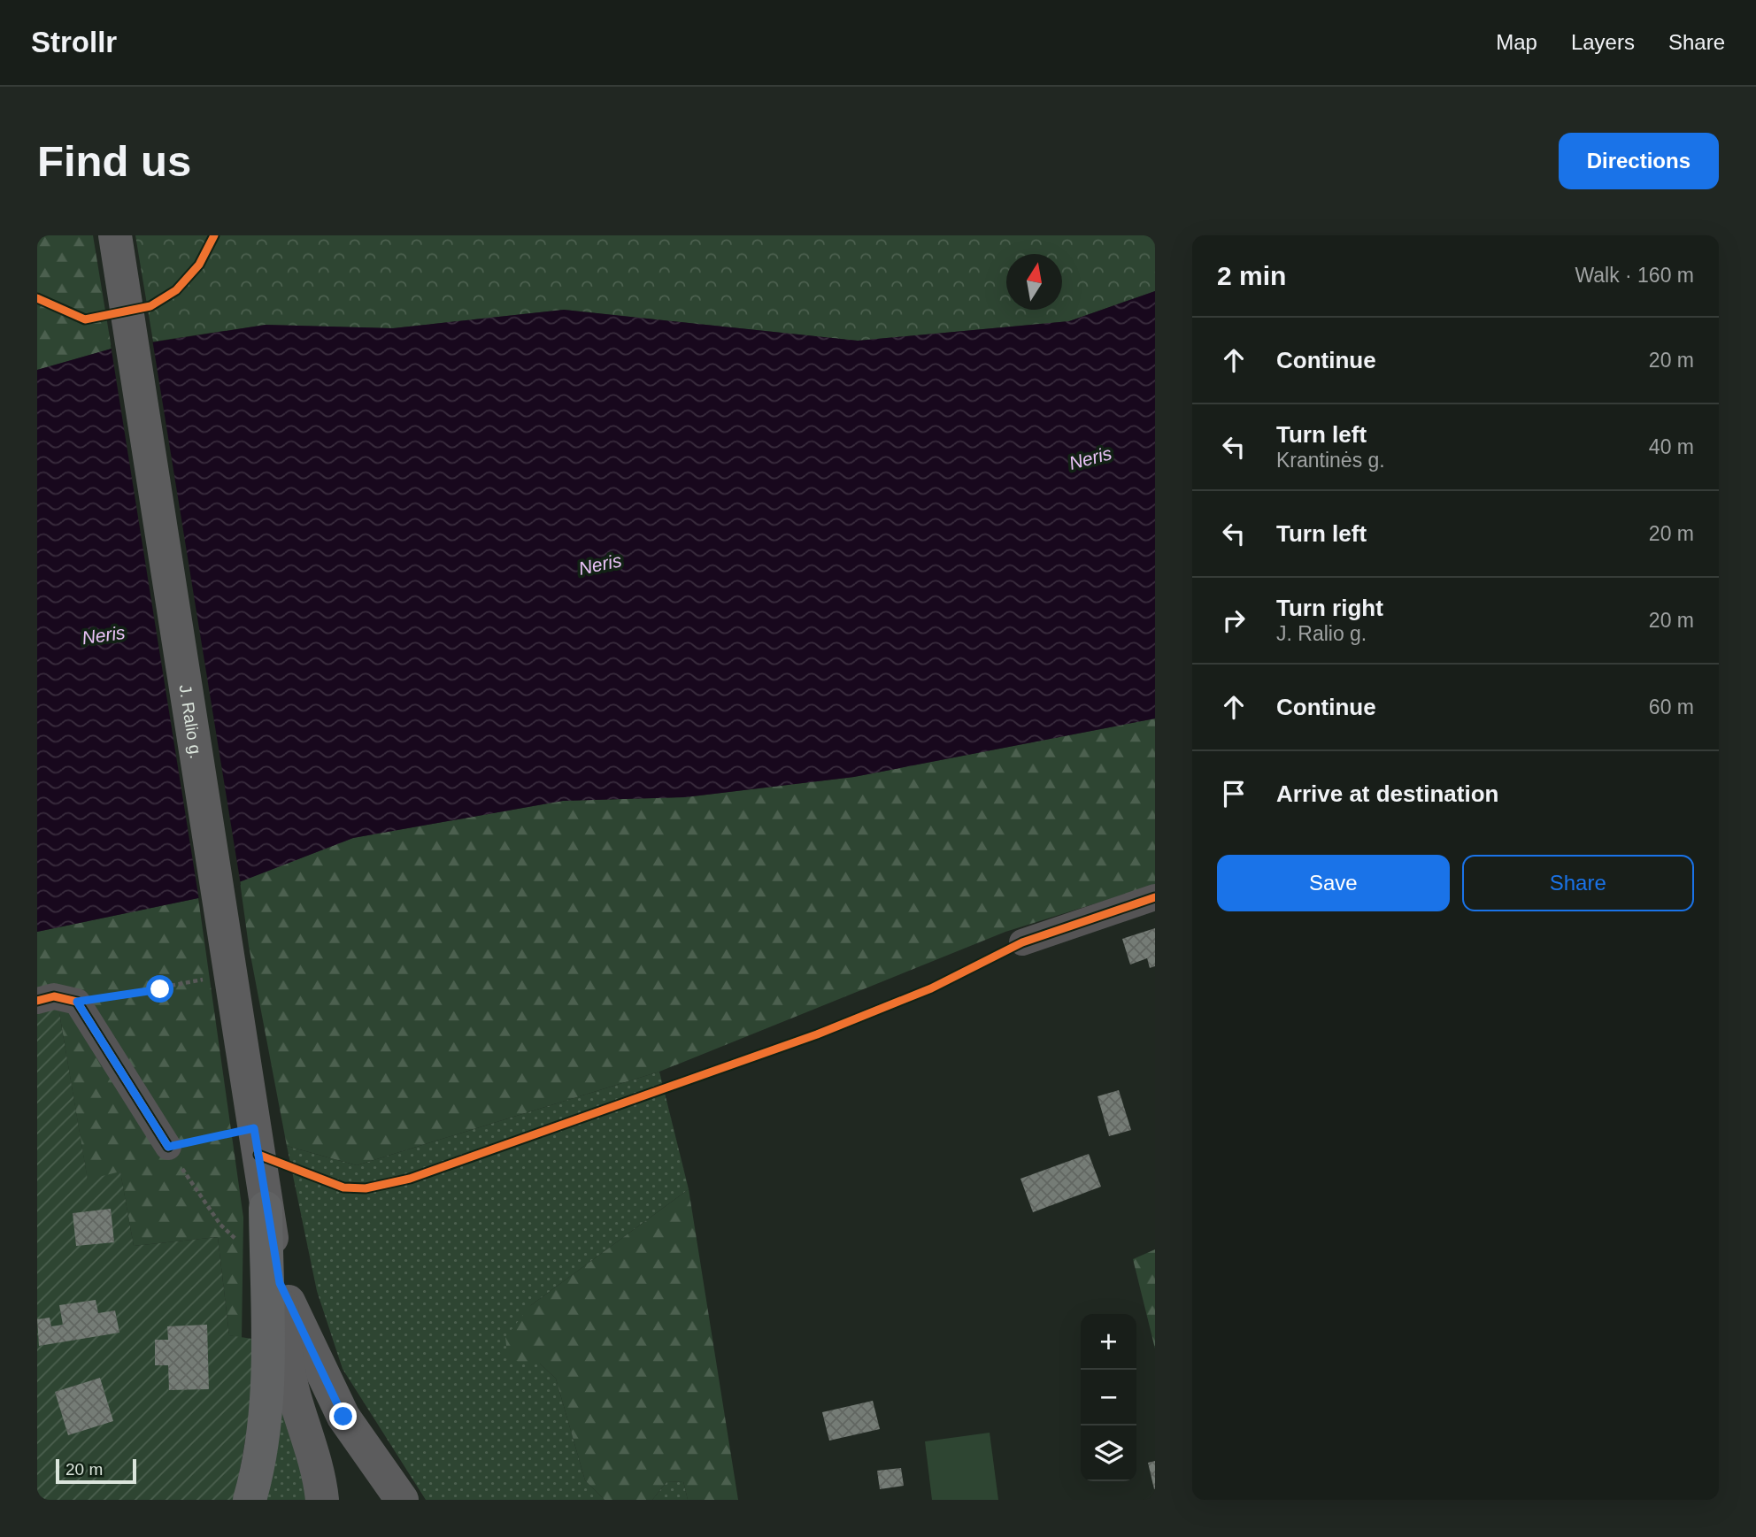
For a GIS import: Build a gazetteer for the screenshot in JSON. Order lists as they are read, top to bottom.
{
  "streets": {
    "main road": ["J. Ralio g."]
  },
  "water": ["Neris"],
  "scale_bar": "20 m",
  "north": "top",
  "page": {
    "header": "Strollr",
    "nav": ["Map", "Layers", "Share"],
    "buttons": [
      "Directions",
      ["Save", "Share"]
    ],
    "title": "Find us",
    "heading": ["2 min", "Walk · 160 m"],
    "list": [
      ["Continue", "20 m"],
      ["Turn left", "Krantinės g.", "40 m"],
      ["Turn left", "20 m"],
      ["Turn right", "J. Ralio g.", "20 m"],
      ["Continue", "60 m"],
      "Arrive at destination"
    ],
    "map_buttons": ["+", "−"],
    "scale": "20 m"
  }
}
